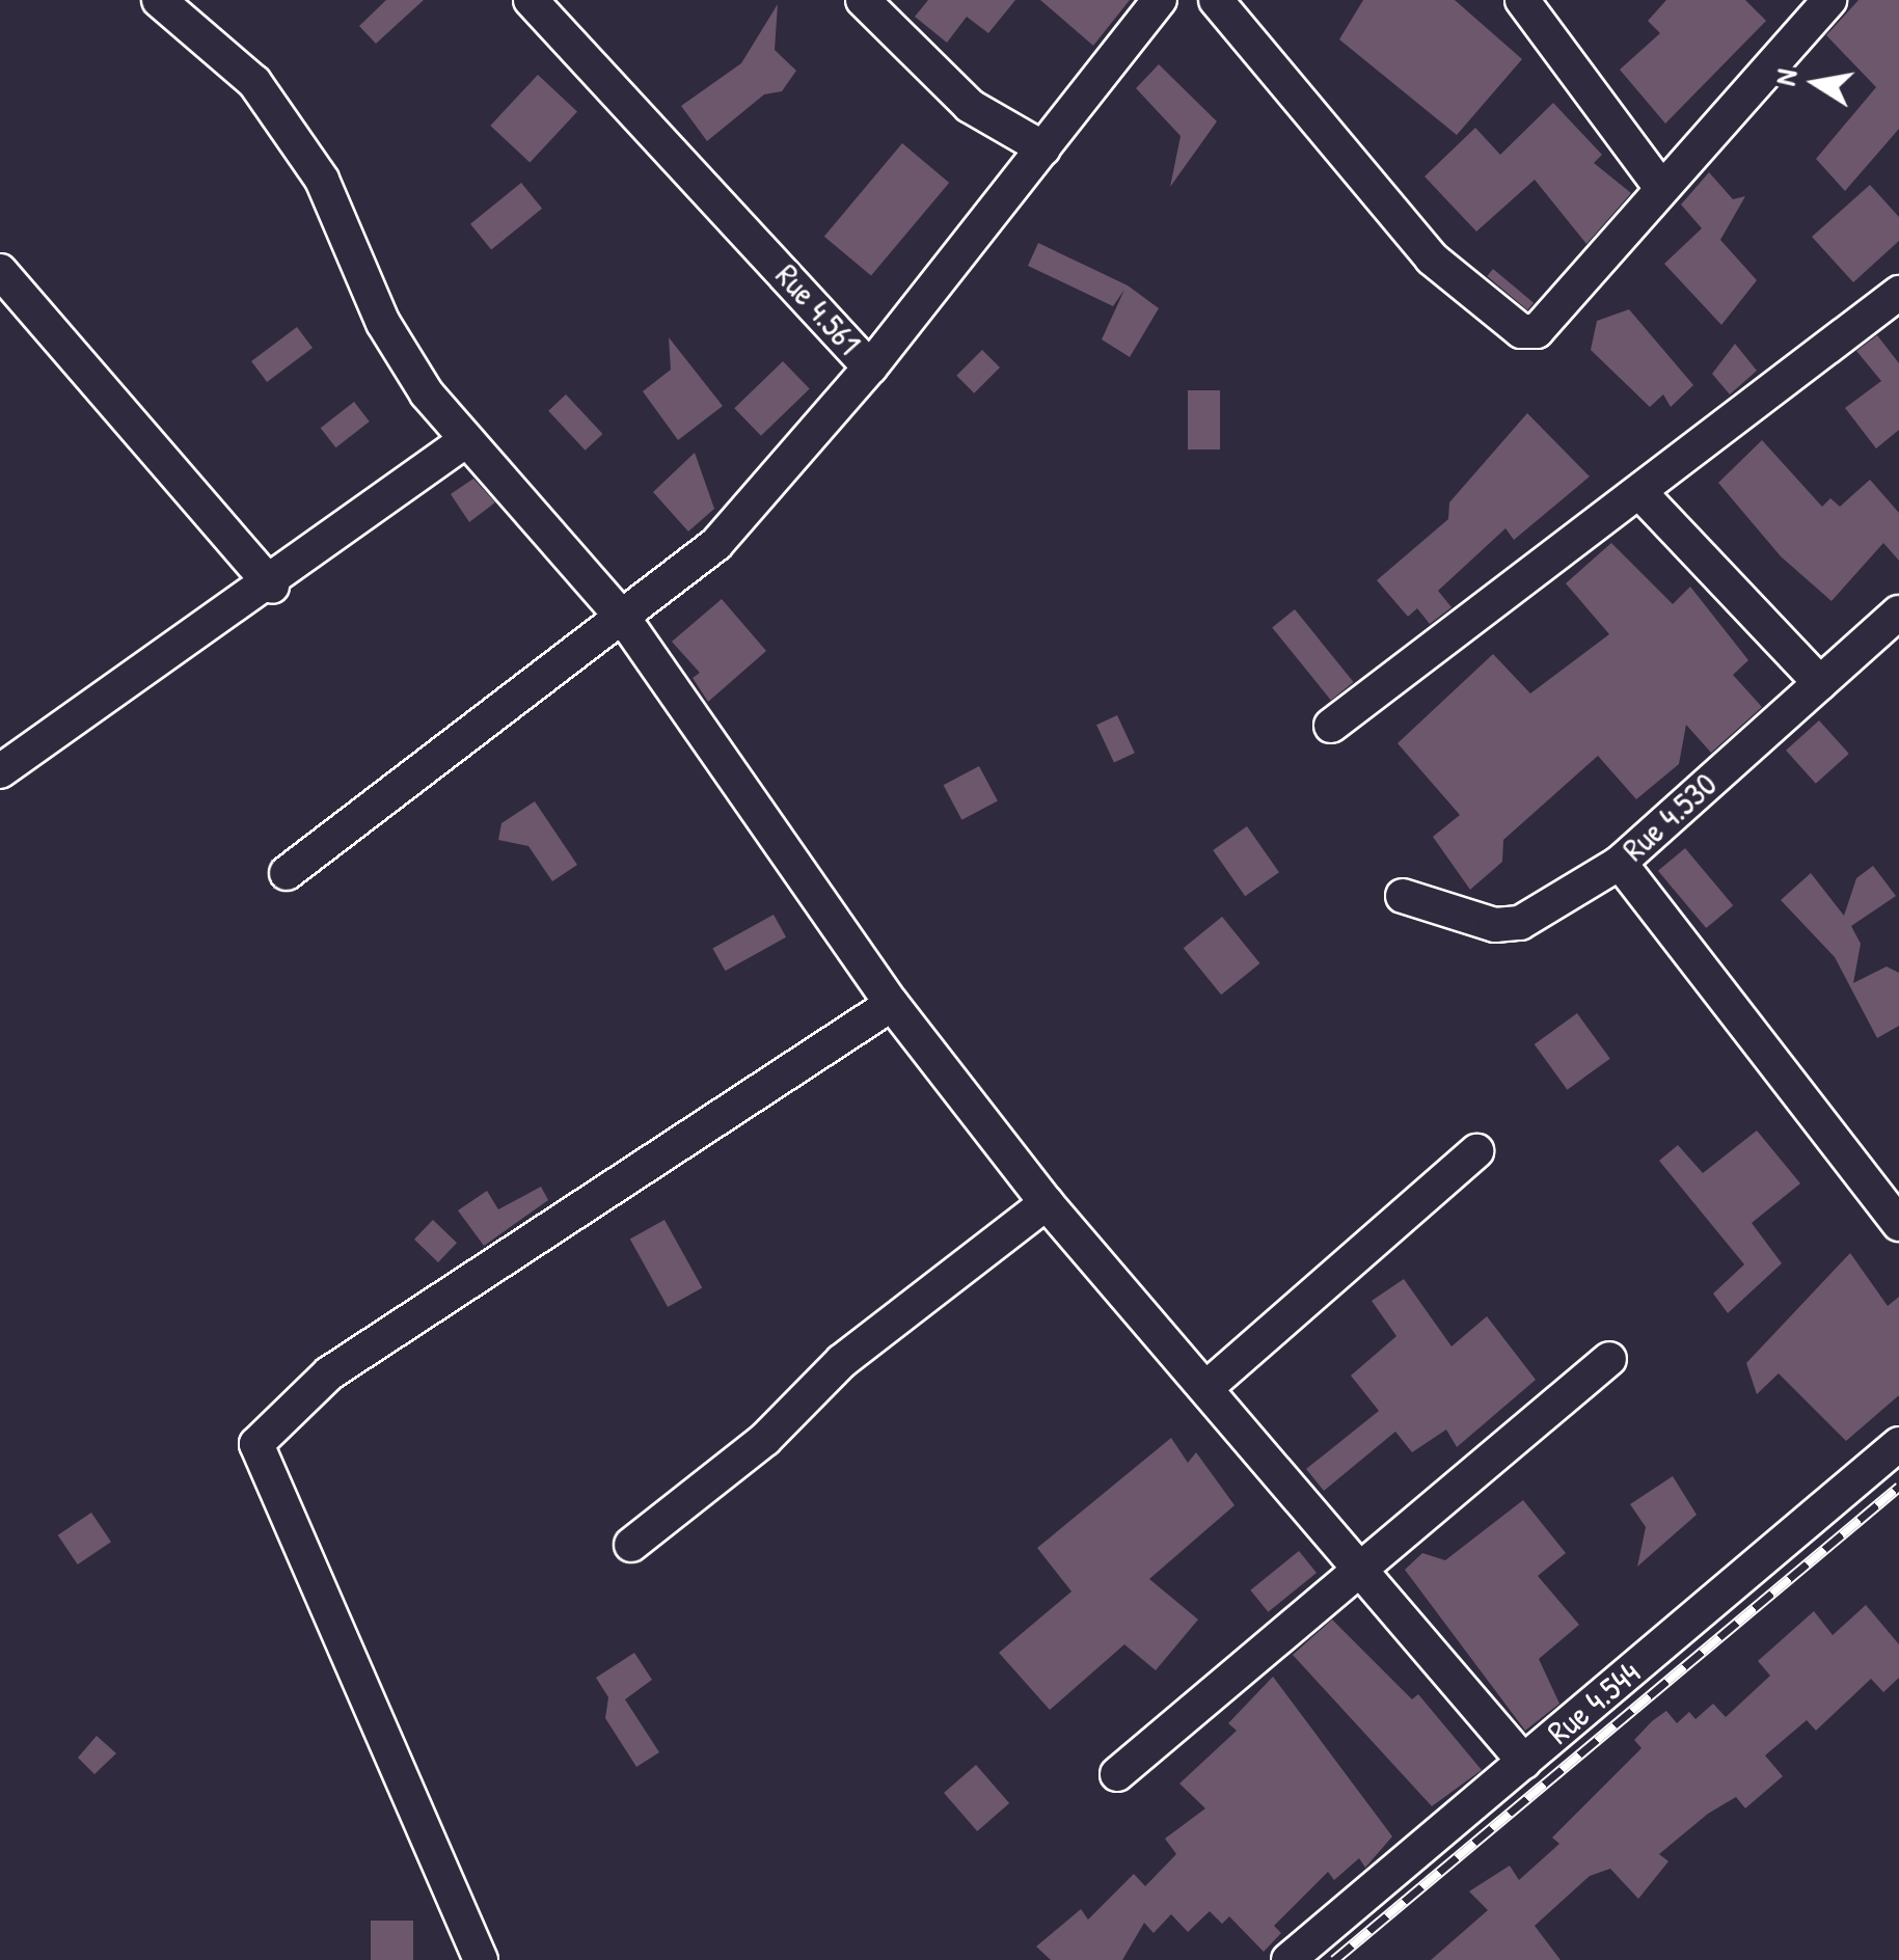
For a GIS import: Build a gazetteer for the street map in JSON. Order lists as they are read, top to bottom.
{
  "streets": {
    "street": ["Rue 4.561", "Rue 4.530", "Rue 4.544"]
  },
  "north": "left"
}
